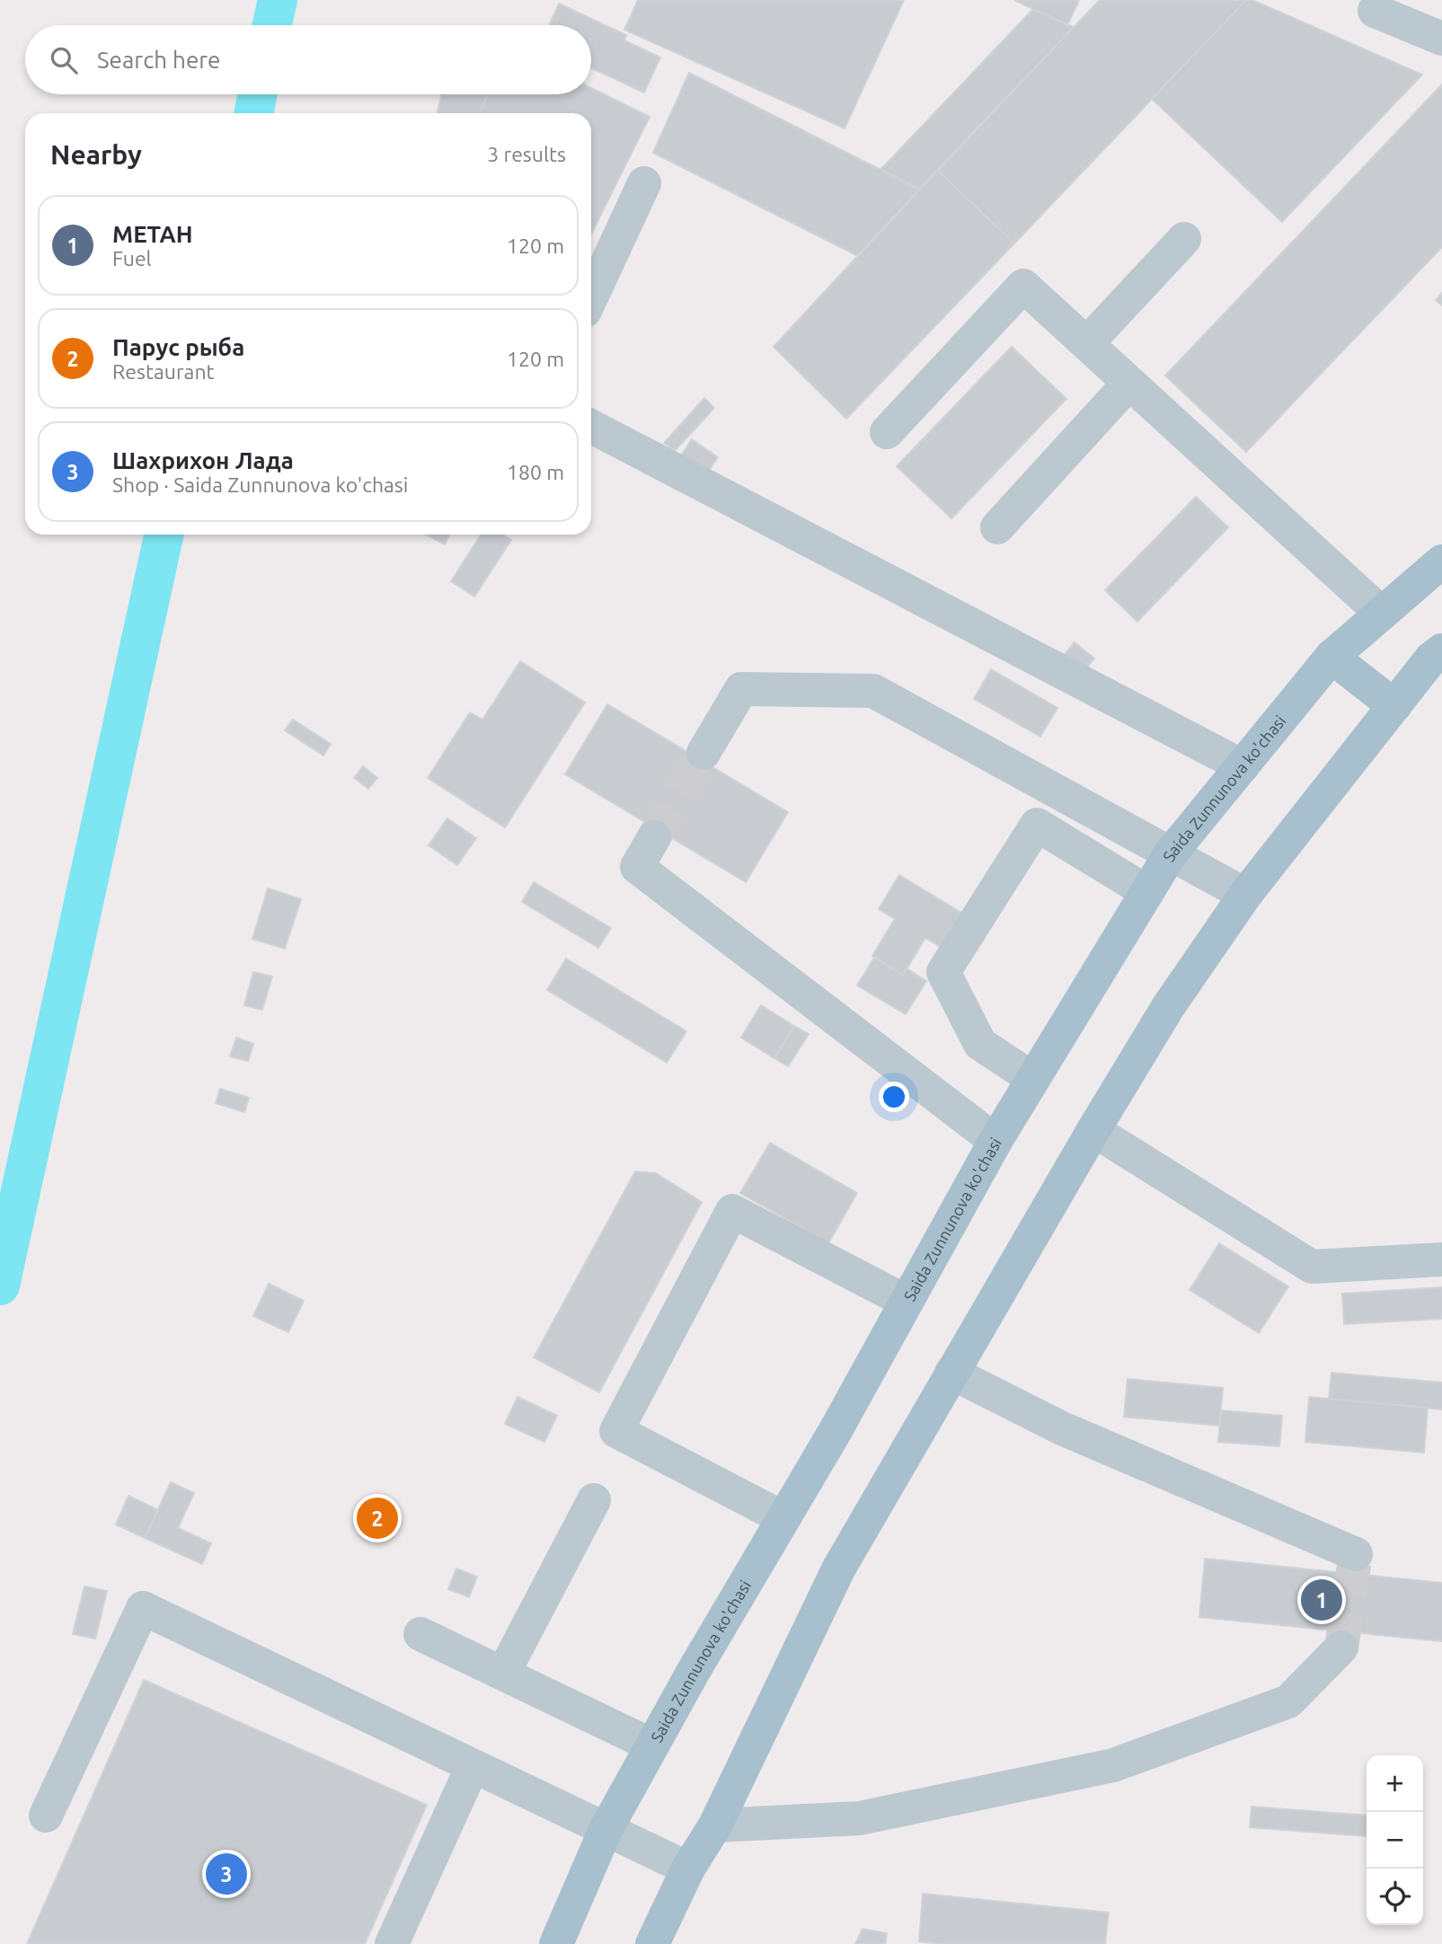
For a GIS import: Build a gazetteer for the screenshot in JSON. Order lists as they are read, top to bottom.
{
  "streets": {
    "main road": ["Saida Zunnunova ko'chasi"]
  },
  "page": {
    "search": "Search here",
    "heading": ["Nearby", "3 results"],
    "list": [
      {
        "mark": "1",
        "name": "МЕТАН",
        "note": "Fuel",
        "value": "120 m"
      },
      {
        "mark": "2",
        "name": "Парус рыба",
        "note": "Restaurant",
        "value": "120 m"
      },
      {
        "mark": "3",
        "name": "Шахрихон Лада",
        "note": "Shop · Saida Zunnunova ko'chasi",
        "value": "180 m"
      }
    ],
    "pins": ["2", "1", "3"],
    "map_buttons": ["+", "−"]
  }
}
